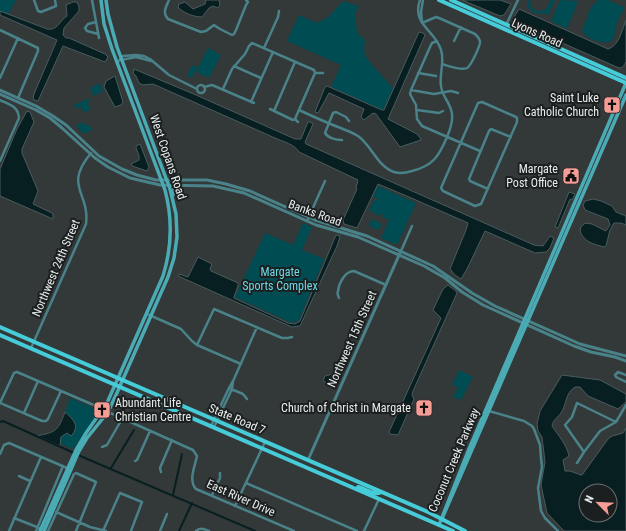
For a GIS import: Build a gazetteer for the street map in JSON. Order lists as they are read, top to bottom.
{
  "streets": {
    "main road": [
      "Lyons Road",
      "West Copans Road",
      "State Road 7",
      "Coconut Creek Parkway"
    ],
    "street": [
      "Banks Road",
      "Northwest 24th Street",
      "Northwest 15th Street",
      "East River Drive"
    ]
  },
  "crossings": [
    ["Lyons Road", "Coconut Creek Parkway"],
    ["West Copans Road", "Banks Road"],
    ["West Copans Road", "State Road 7"],
    ["Banks Road", "Northwest 24th Street"],
    ["Banks Road", "Northwest 15th Street"],
    ["Banks Road", "Coconut Creek Parkway"],
    ["Northwest 24th Street", "State Road 7"],
    ["Northwest 15th Street", "State Road 7"],
    ["State Road 7", "Coconut Creek Parkway"]
  ],
  "parks": ["Margate Sports Complex"],
  "places": {
    "church": ["Saint Luke Catholic Church", "Church of Christ in Margate", "Abundant Life Christian Centre"],
    "public building": ["Margate Post Office"]
  },
  "north": "top left"
}
